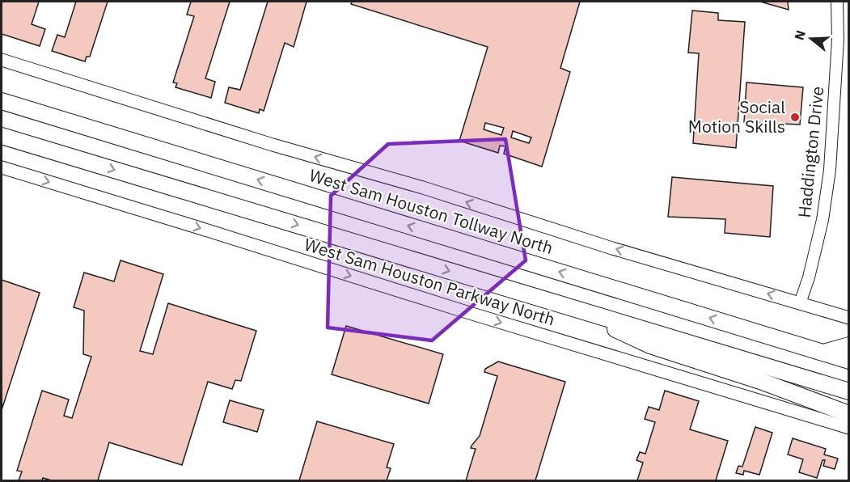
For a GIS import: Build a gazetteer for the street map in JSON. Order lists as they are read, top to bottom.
{
  "streets": {
    "highway": ["West Sam Houston Tollway North"],
    "main road": ["West Sam Houston Parkway North"],
    "street": ["Haddington Drive"]
  },
  "places": ["Social Motion Skills"],
  "north": "left"
}
